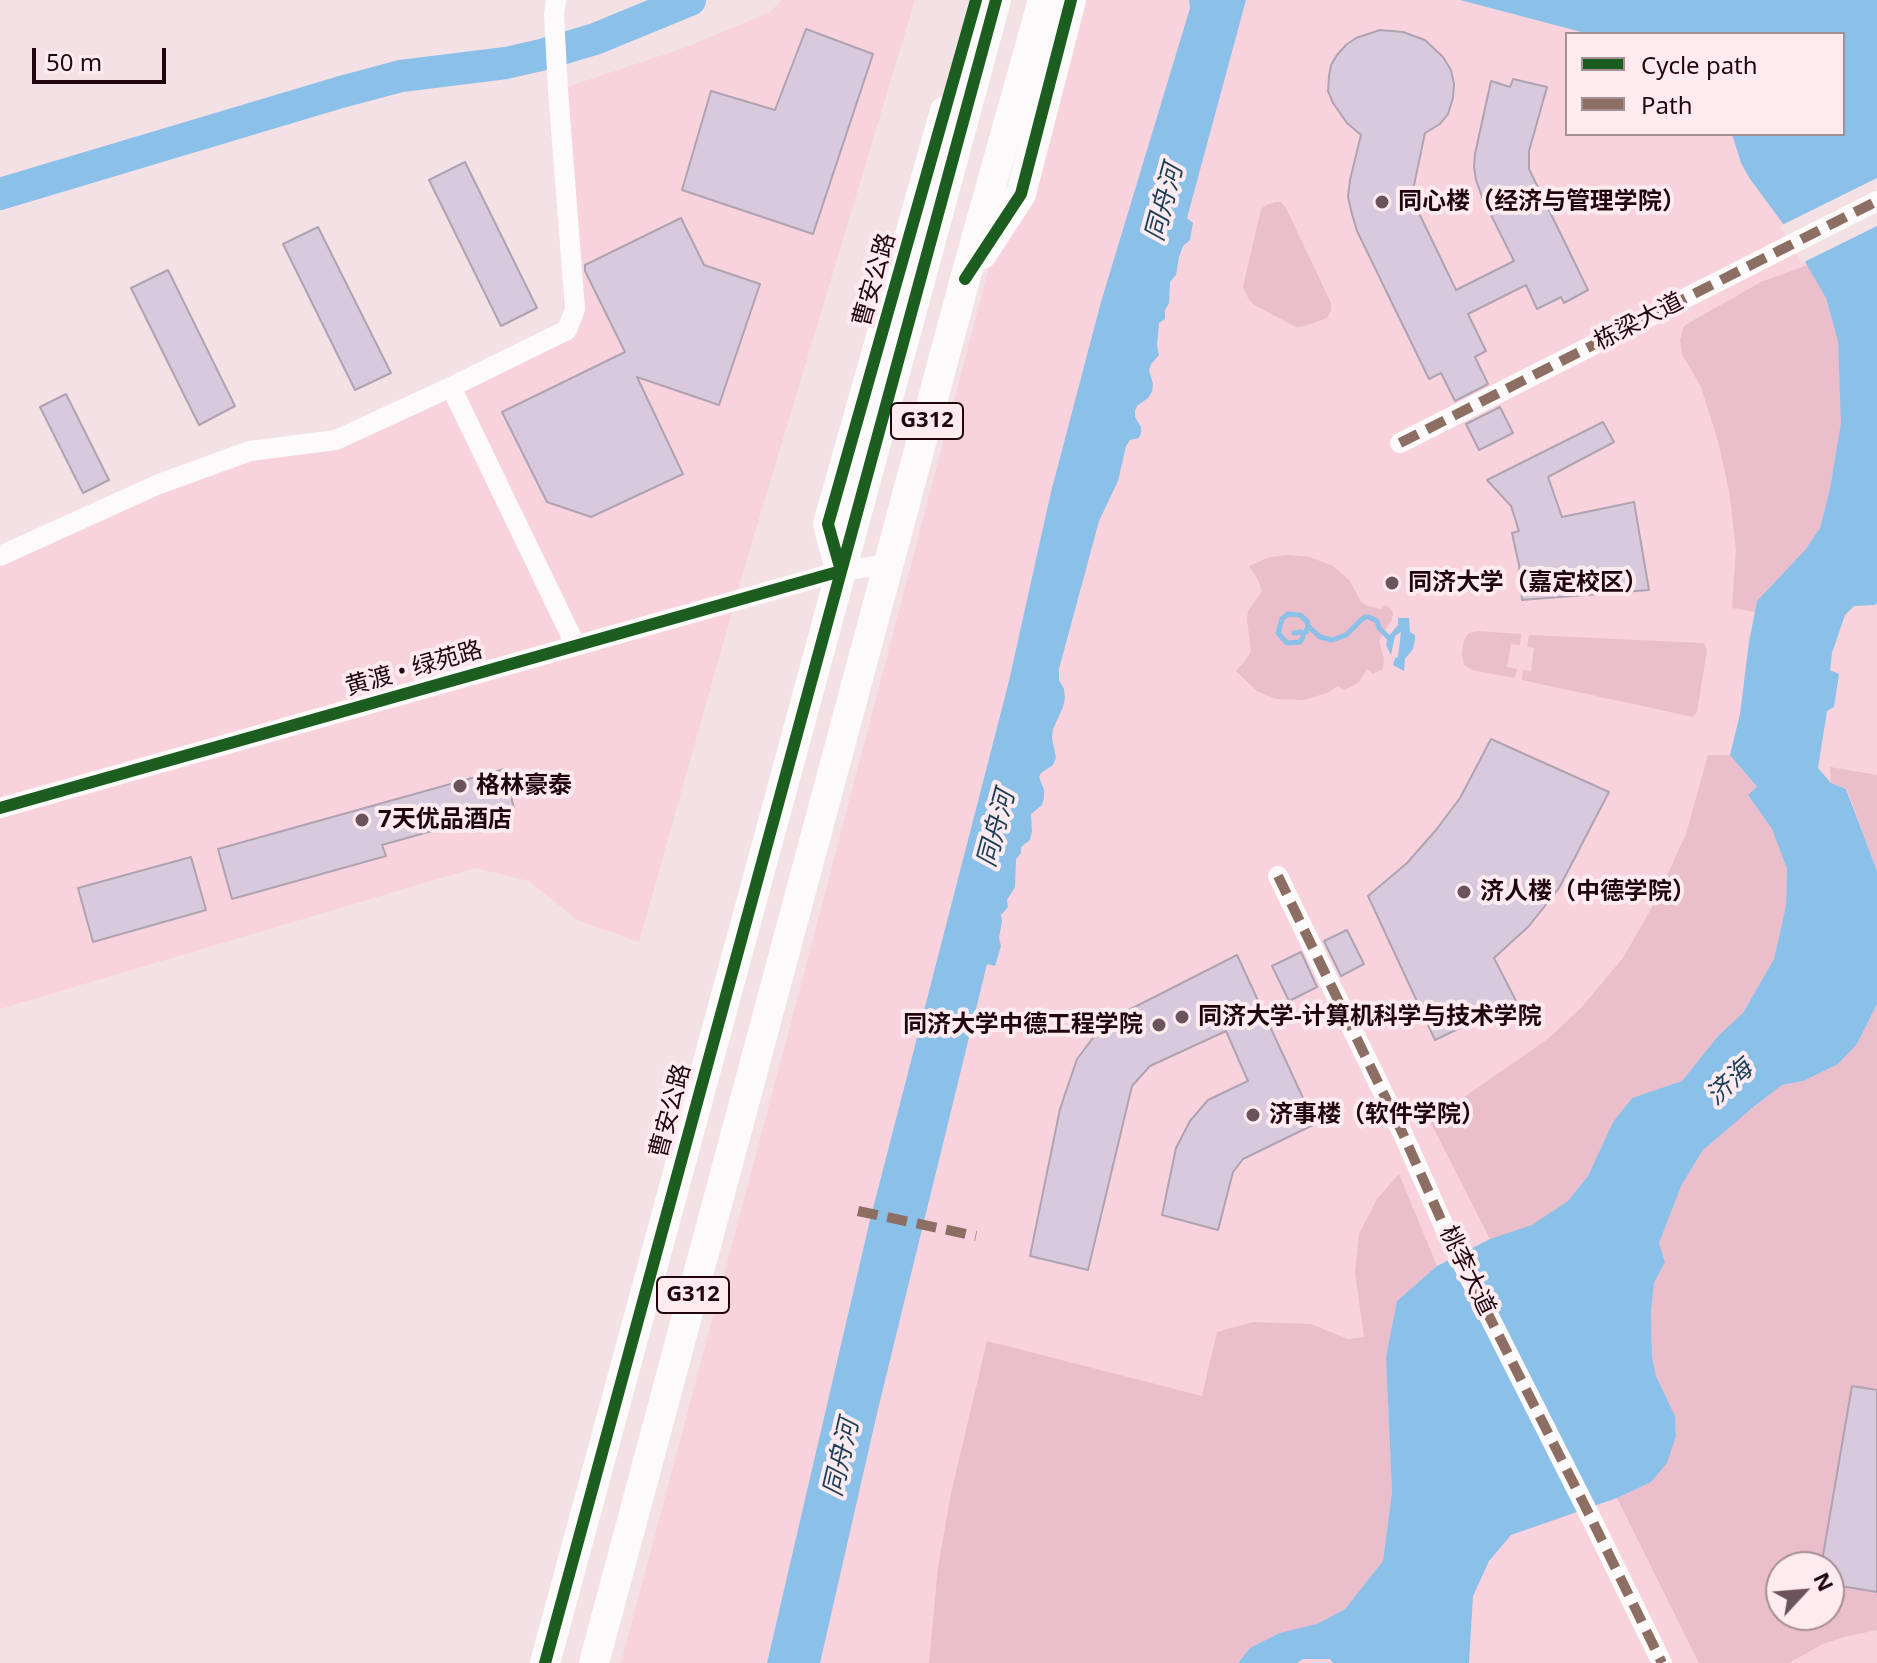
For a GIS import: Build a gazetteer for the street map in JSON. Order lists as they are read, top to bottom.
{
  "streets": {
    "highway": ["曹安公路", "G312"],
    "street": ["栋梁大道", "黄渡 • 绿苑路", "桃李大道"]
  },
  "crossings": [
    ["曹安公路", "黄渡 • 绿苑路"],
    ["G312", "黄渡 • 绿苑路"]
  ],
  "water": ["同舟河", "济海"],
  "places": [
    "同心楼（经济与管理学院）",
    "同济大学（嘉定校区）",
    "格林豪泰",
    "7天优品酒店",
    "济人楼（中德学院）",
    "同济大学-计算机科学与技术学院",
    "同济大学中德工程学院",
    "济事楼（软件学院）"
  ],
  "legend": ["Cycle path", "Path"],
  "scale_bar": "50 m",
  "north": "top right"
}
